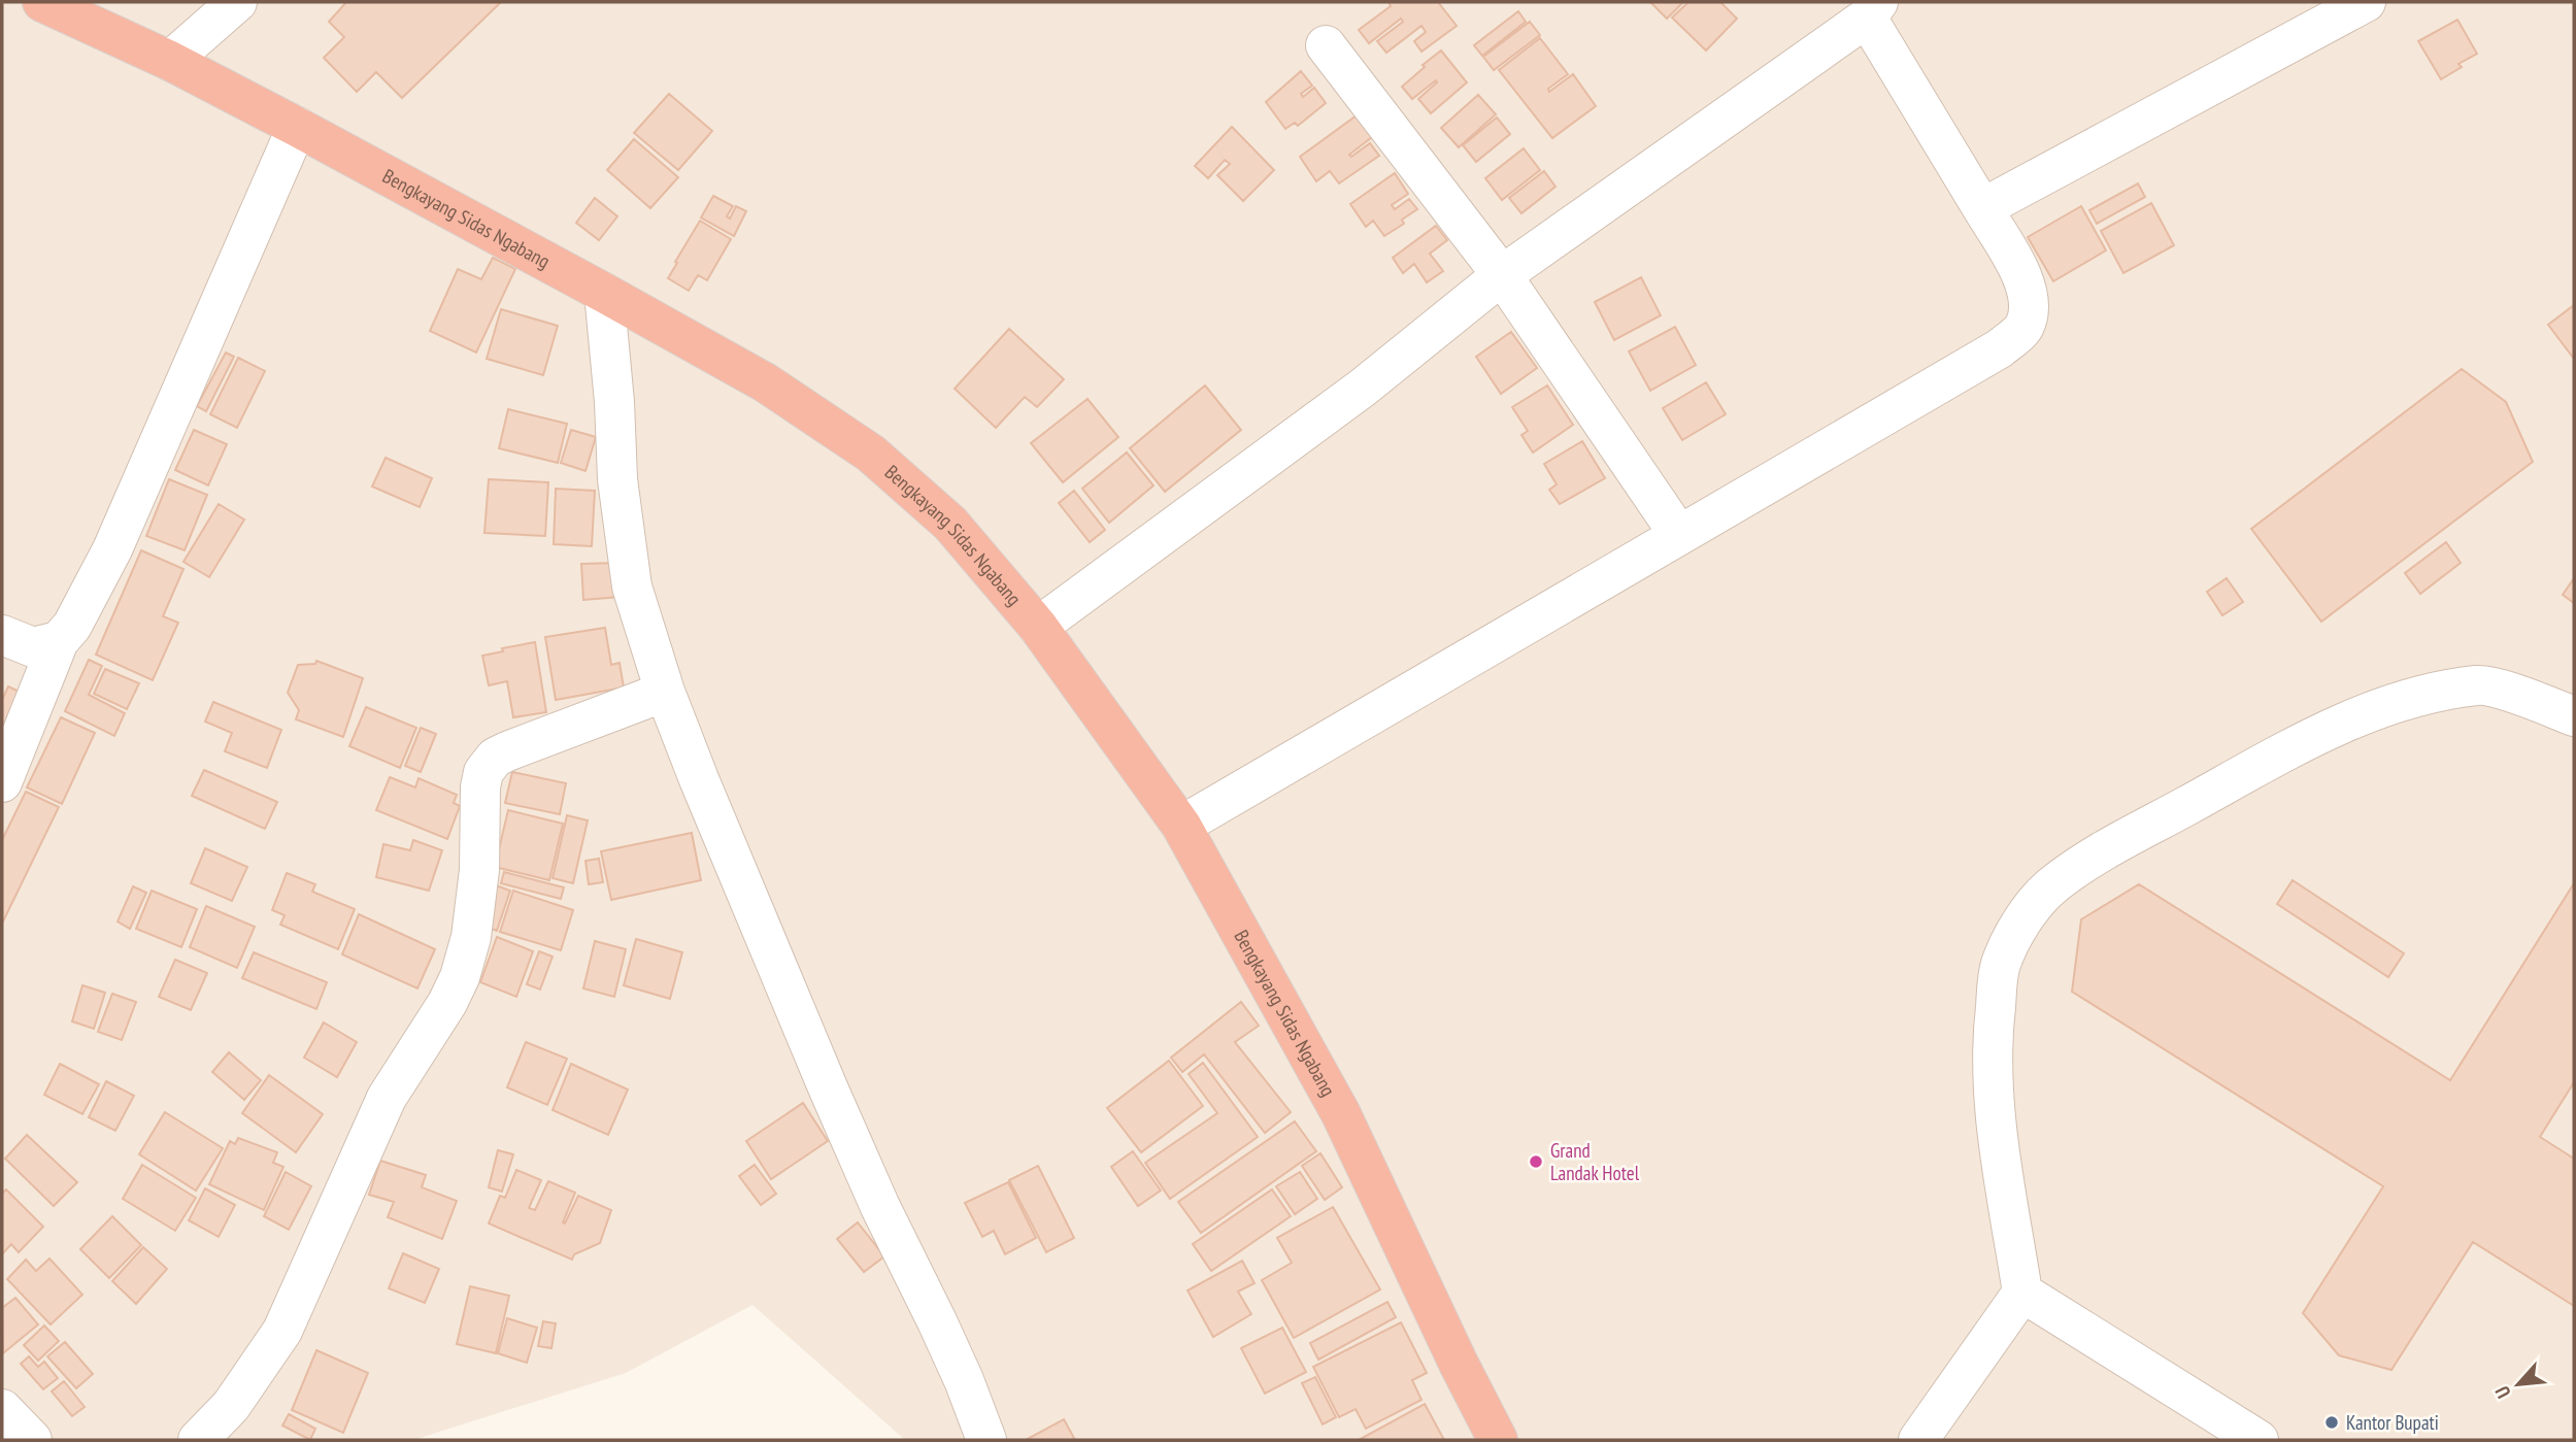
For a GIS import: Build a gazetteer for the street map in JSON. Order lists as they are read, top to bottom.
{
  "streets": {
    "highway": ["Bengkayang Sidas Ngabang"]
  },
  "places": ["Grand Landak Hotel", "Kantor Bupati"],
  "north": "bottom left"
}
